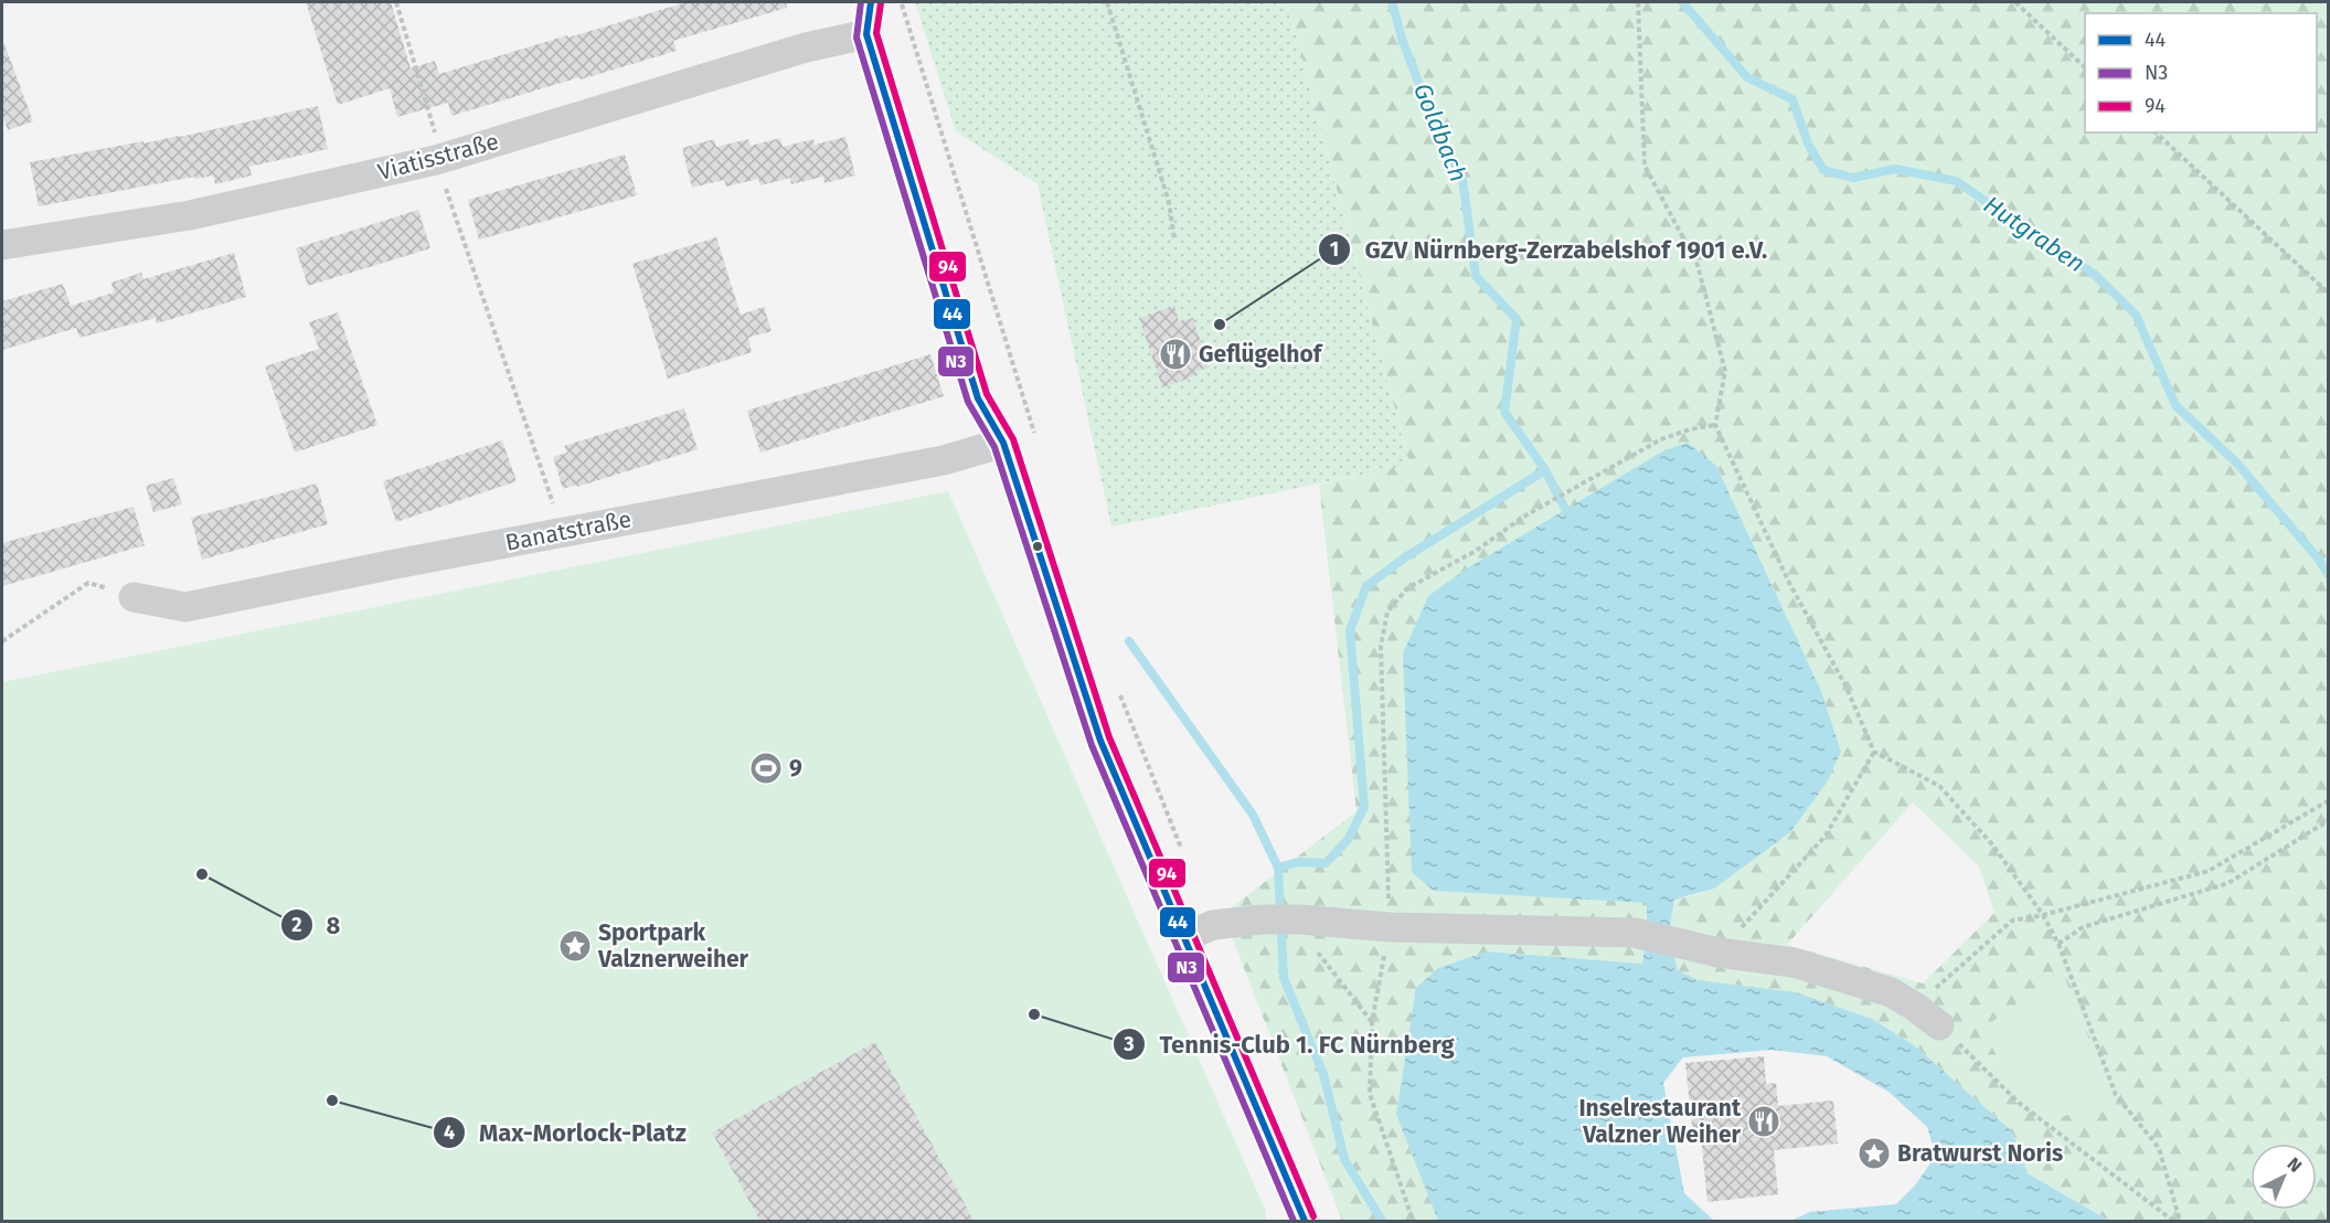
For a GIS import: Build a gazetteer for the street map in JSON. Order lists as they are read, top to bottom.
{
  "streets": {
    "street": ["Viatisstraße", "Banatstraße"]
  },
  "water": ["Goldbach", "Hutgraben"],
  "places": {
    "other": [
      "GZV Nürnberg-Zerzabelshof 1901 e.V.",
      "8",
      "Tennis-Club 1. FC Nürnberg",
      "Max-Morlock-Platz"
    ],
    "restaurant": ["Geflügelhof", "Inselrestaurant Valzner Weiher"],
    "sports": ["9"],
    "place": ["Sportpark Valznerweiher", "Bratwurst Noris"]
  },
  "lines": ["transit line 44", "transit line N3", "transit line 94"],
  "legend": ["44", "N3", "94"],
  "north": "top right"
}
